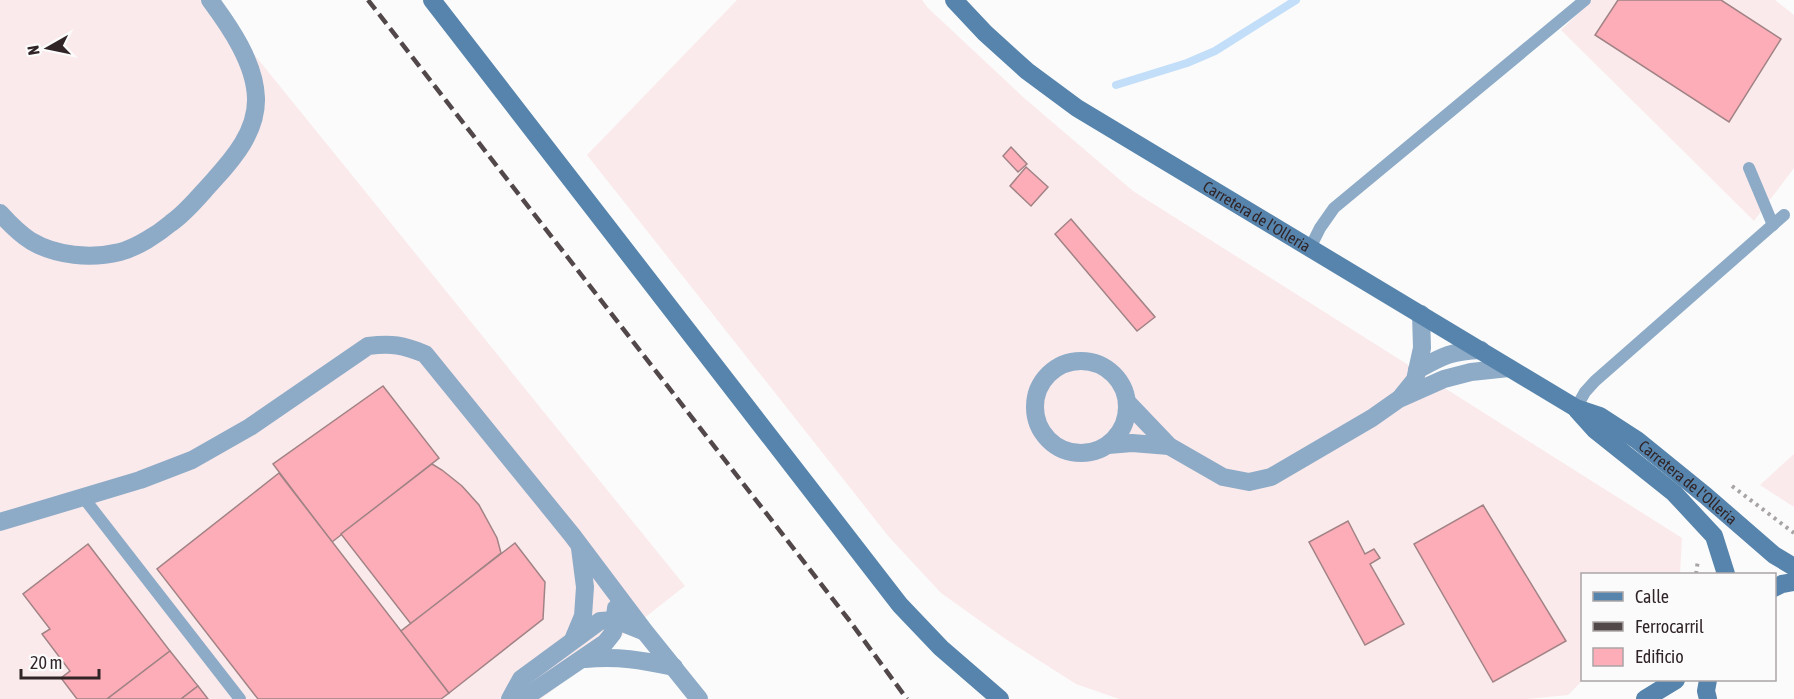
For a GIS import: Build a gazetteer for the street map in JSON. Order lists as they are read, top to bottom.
{
  "streets": {
    "street": ["Carretera de l'Olleria"]
  },
  "legend": ["Calle", "Ferrocarril", "Edificio"],
  "scale_bar": "20 m",
  "north": "left"
}
